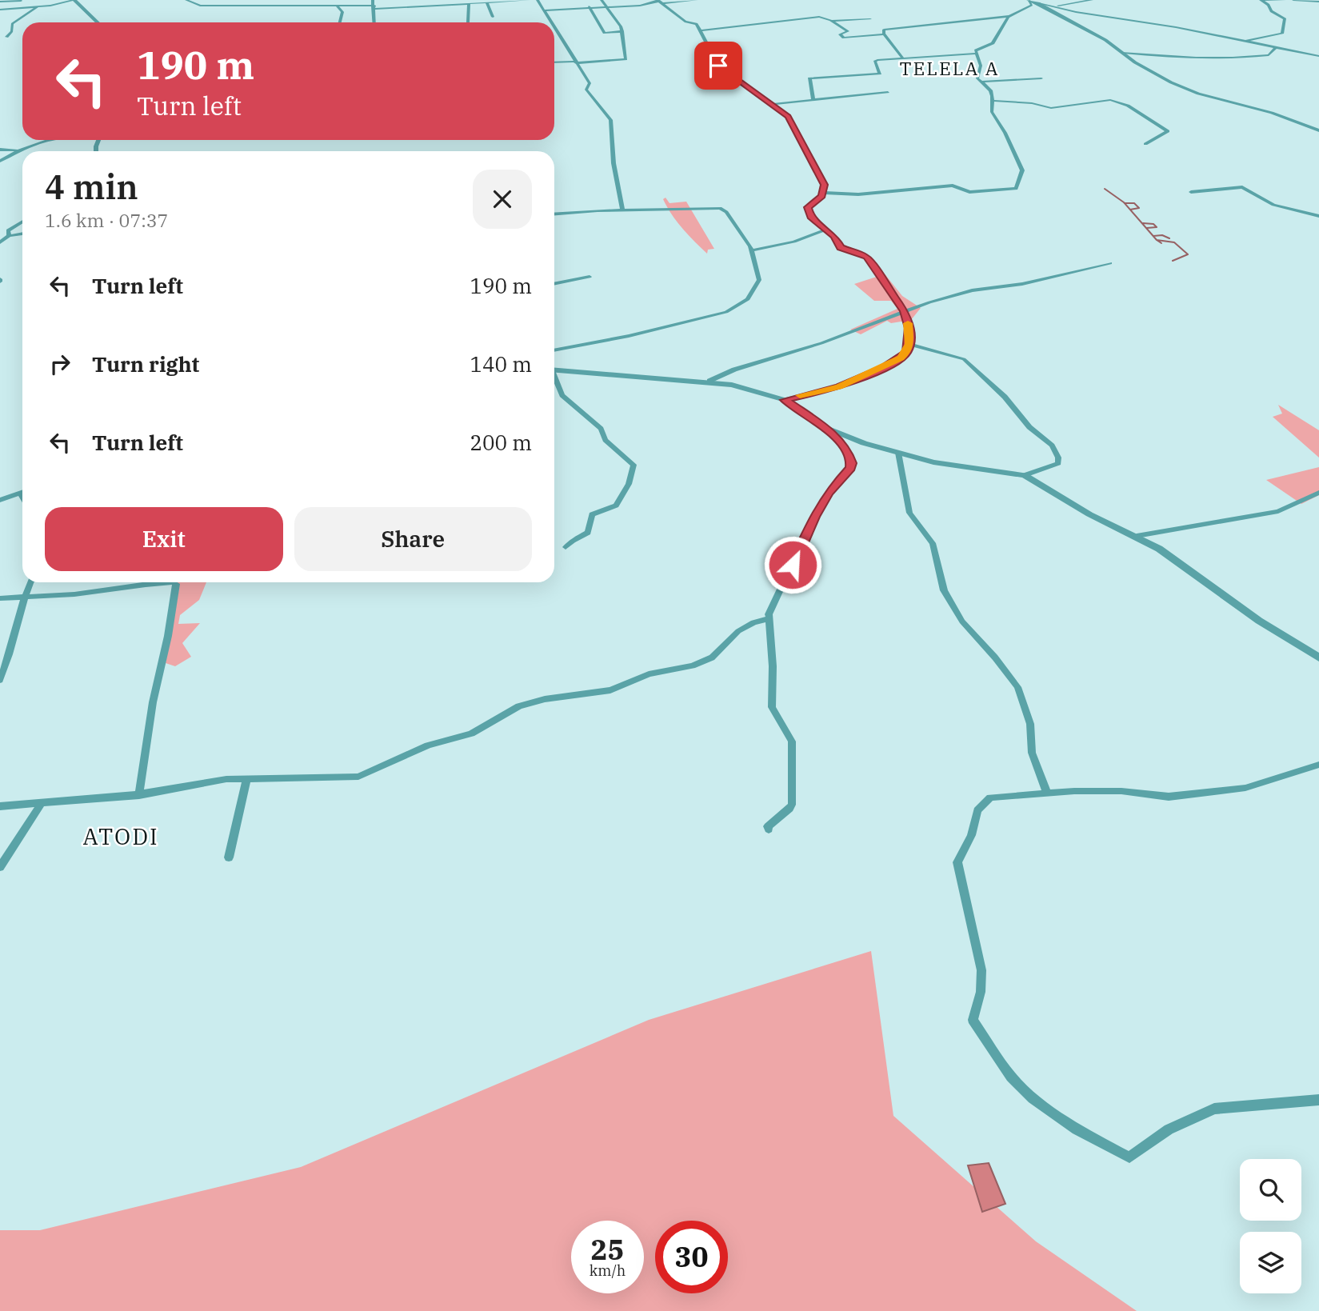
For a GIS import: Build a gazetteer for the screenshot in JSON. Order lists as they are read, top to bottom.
{
  "districts": ["TELELA A", "ATODI"],
  "page": {
    "turn": ["190 m", "Turn left"],
    "heading": ["4 min", "1.6 km · 07:37"],
    "list": [
      {
        "name": "Turn left",
        "value": "190 m"
      },
      {
        "name": "Turn right",
        "value": "140 m"
      },
      {
        "name": "Turn left",
        "value": "200 m"
      }
    ],
    "buttons": ["Exit", "Share"],
    "speed": "25 km/h",
    "limit": "30"
  }
}
